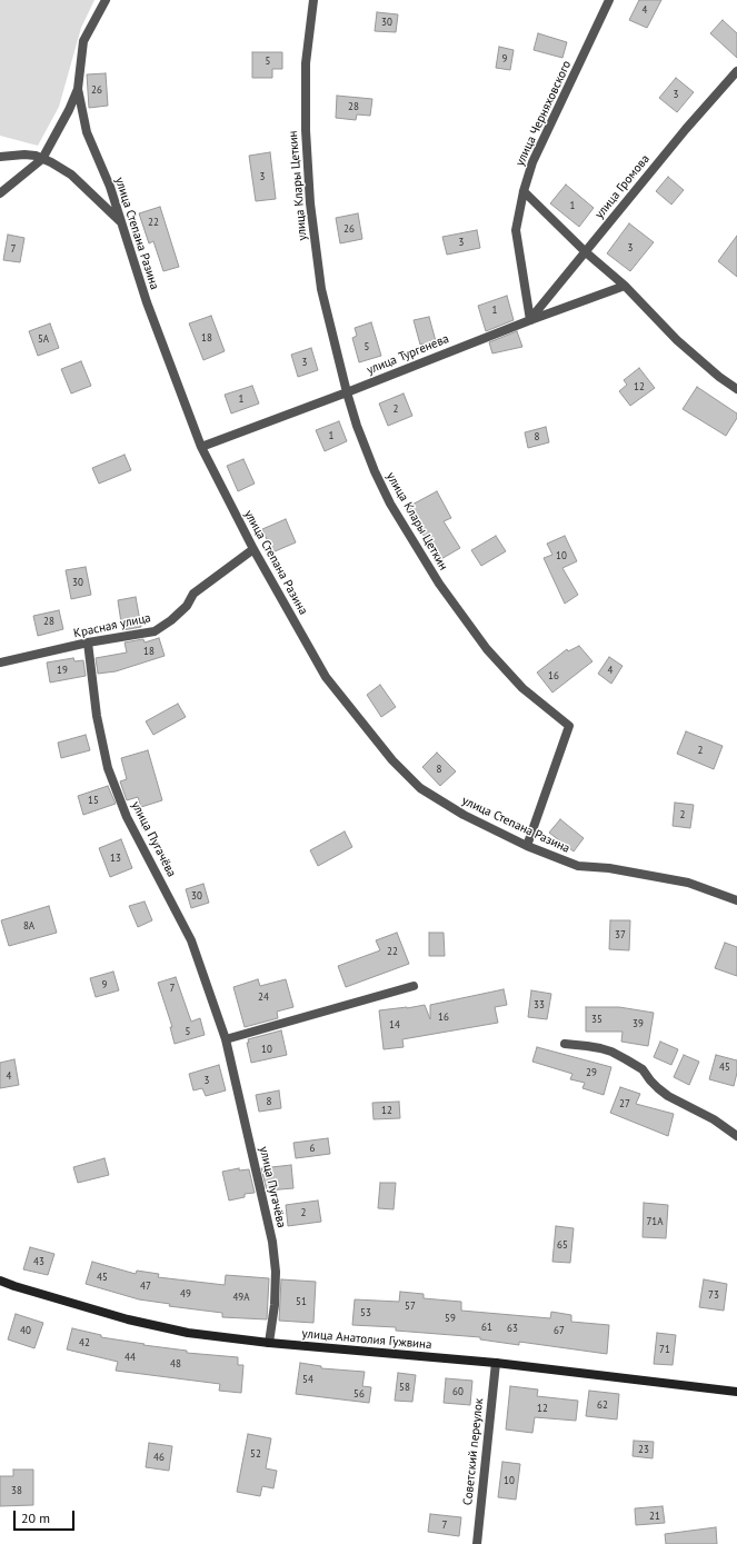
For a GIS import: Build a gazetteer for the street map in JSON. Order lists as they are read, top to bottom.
{
  "streets": {
    "street": [
      "улица Черняховского",
      "улица Клары Цеткин",
      "улица Громова",
      "улица Степана Разина",
      "улица Тургенева",
      "Красная улица",
      "улица Пугачёва",
      "улица Анатолия Гужвина",
      "Советский переулок"
    ]
  },
  "crossings": [
    ["улица Черняховского", "улица Громова"],
    ["улица Черняховского", "улица Тургенева"],
    ["улица Клары Цеткин", "улица Степана Разина"],
    ["улица Клары Цеткин", "улица Тургенева"],
    ["улица Громова", "улица Тургенева"],
    ["улица Степана Разина", "улица Тургенева"],
    ["улица Степана Разина", "Красная улица"],
    ["Красная улица", "улица Пугачёва"],
    ["улица Пугачёва", "улица Анатолия Гужвина"],
    ["улица Анатолия Гужвина", "Советский переулок"]
  ],
  "house_numbers": [
    "4",
    "30",
    "9",
    "5",
    "26",
    "3",
    "28",
    "3",
    "1",
    "22",
    "26",
    "3",
    "3",
    "7",
    "1",
    "18",
    "5А",
    "5",
    "3",
    "12",
    "1",
    "2",
    "1",
    "8",
    "10",
    "30",
    "28",
    "18",
    "19",
    "4",
    "16",
    "2",
    "8",
    "15",
    "2",
    "13",
    "30",
    "8А",
    "37",
    "22",
    "9",
    "7",
    "24",
    "33",
    "16",
    "35",
    "39",
    "14",
    "5",
    "10",
    "45",
    "29",
    "4",
    "3",
    "8",
    "27",
    "12",
    "6",
    "2",
    "71А",
    "65",
    "43",
    "45",
    "47",
    "49",
    "73",
    "49А",
    "51",
    "57",
    "53",
    "59",
    "61",
    "63",
    "40",
    "67",
    "42",
    "71",
    "44",
    "48",
    "54",
    "58",
    "60",
    "56",
    "62",
    "12",
    "23",
    "52",
    "46",
    "10",
    "38",
    "21",
    "7"
  ],
  "scale_bar": "20 m"
}
